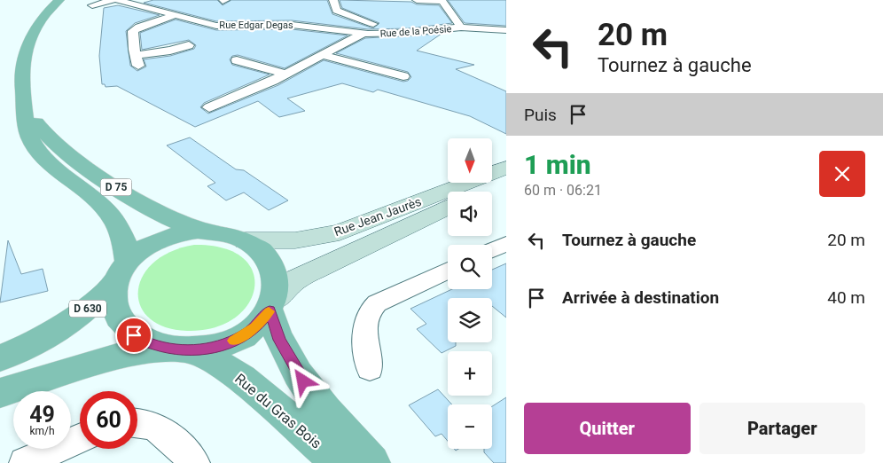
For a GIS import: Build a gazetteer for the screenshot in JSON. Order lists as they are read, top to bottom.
{
  "streets": {
    "main road": [
      "D 75",
      "Rue Jean Jaurès",
      "D 630",
      "Rue du Gras Bois"
    ],
    "street": ["Rue Edgar Degas", "Rue de la Poésie"]
  },
  "crossings": [
    ["Rue Edgar Degas", "Rue de la Poésie"],
    ["D 75", "Rue Jean Jaurès"],
    ["D 75", "D 630"],
    ["D 75", "Rue du Gras Bois"],
    ["Rue Jean Jaurès", "D 630"],
    ["Rue Jean Jaurès", "Rue du Gras Bois"],
    ["D 630", "Rue du Gras Bois"]
  ],
  "north": "bottom",
  "page": {
    "turn": ["20 m", "Tournez à gauche"],
    "then": "Puis",
    "heading": ["1 min", "60 m · 06:21"],
    "map_buttons": ["+", "−"],
    "list": [
      {
        "name": "Tournez à gauche",
        "value": "20 m"
      },
      {
        "name": "Arrivée à destination",
        "value": "40 m"
      }
    ],
    "speed": "49 km/h",
    "limit": "60",
    "buttons": ["Quitter", "Partager"]
  }
}
